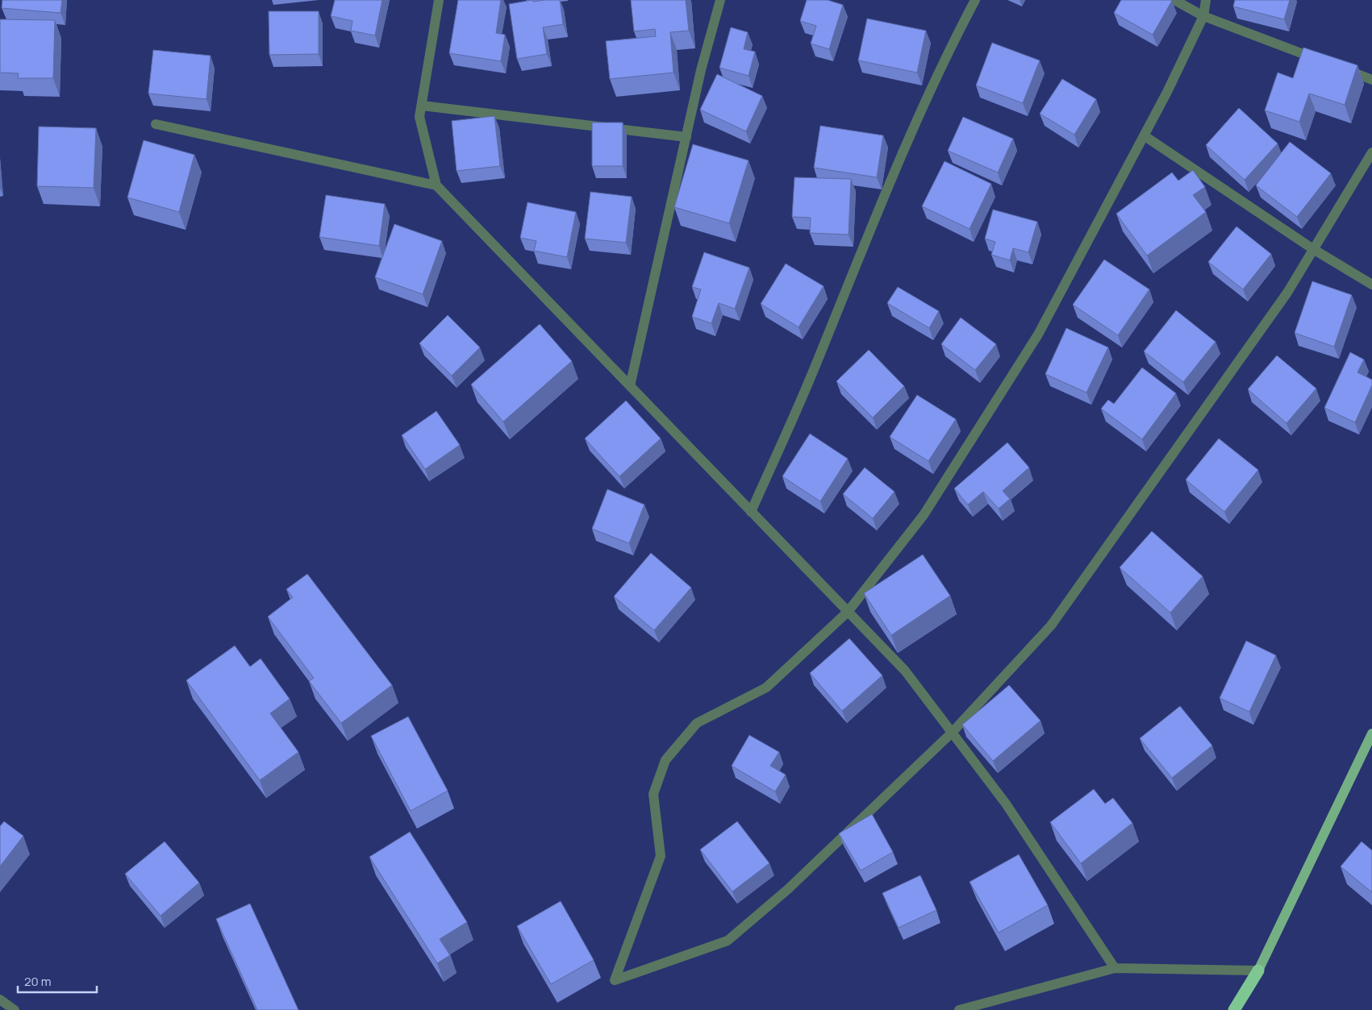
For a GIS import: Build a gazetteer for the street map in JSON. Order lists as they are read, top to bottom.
{
  "scale_bar": "20 m"
}
